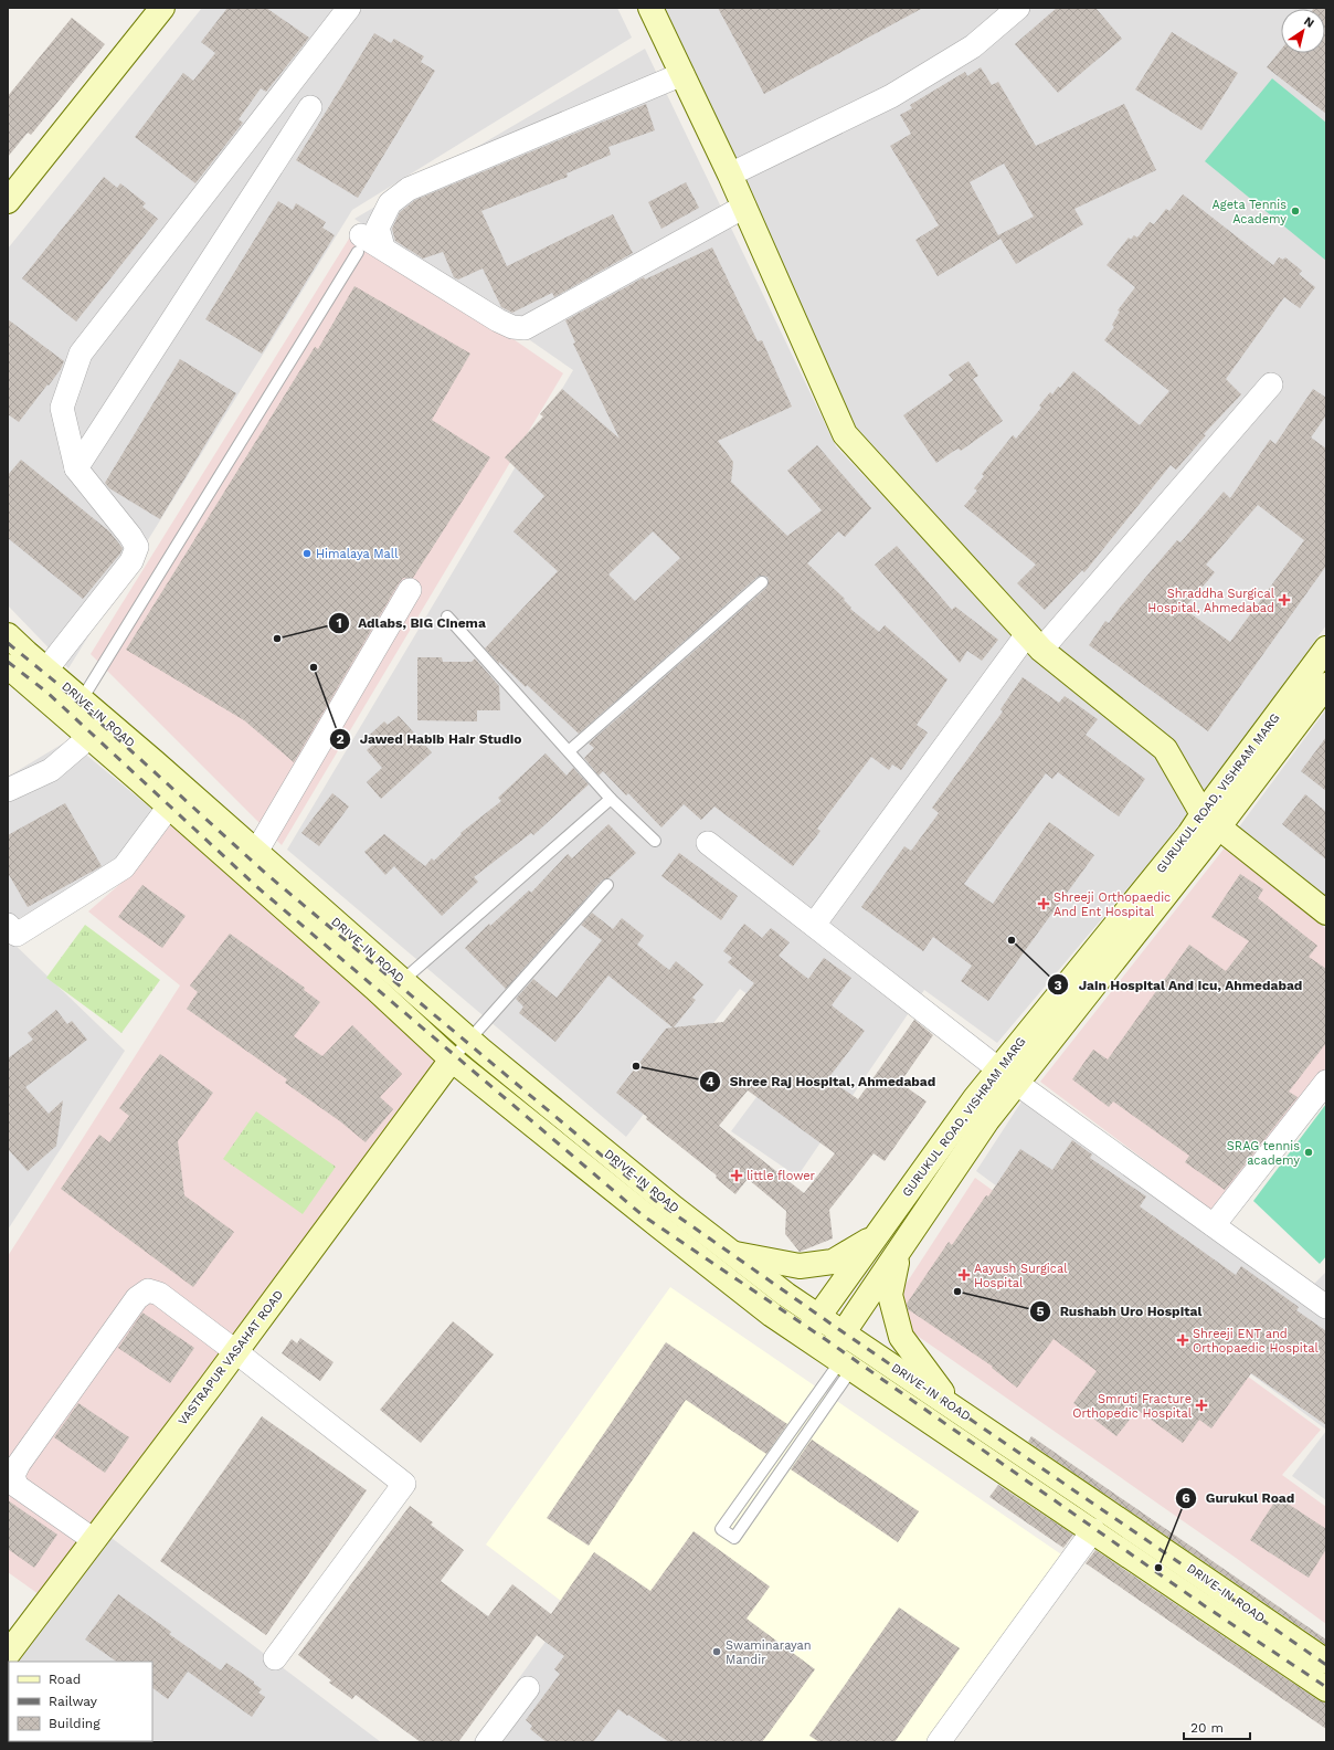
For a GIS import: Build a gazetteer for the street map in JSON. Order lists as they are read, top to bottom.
{
  "streets": {
    "street": ["DRIVE-IN ROAD", "GURUKUL ROAD, VISHRAM MARG", "VASTRAPUR VASAHAT ROAD"]
  },
  "crossings": [
    ["DRIVE-IN ROAD", "GURUKUL ROAD, VISHRAM MARG"],
    ["DRIVE-IN ROAD", "VASTRAPUR VASAHAT ROAD"]
  ],
  "places": {
    "other": [
      "Ageta Tennis Academy",
      "Himalaya Mall",
      "Adlabs, BIG Cinema",
      "Jawed Habib Hair Studio",
      "Jain Hospital And Icu, Ahmedabad",
      "Shree Raj Hospital, Ahmedabad",
      "SRAG tennis academy",
      "Rushabh Uro Hospital",
      "Gurukul Road",
      "Swaminarayan Mandir"
    ],
    "health": [
      "Shraddha Surgical Hospital, Ahmedabad",
      "Shreeji Orthopaedic And Ent Hospital",
      "little flower",
      "Aayush Surgical Hospital",
      "Shreeji ENT and Orthopaedic Hospital",
      "Smruti Fracture Orthopedic Hospital"
    ]
  },
  "legend": ["Road", "Railway", "Building"],
  "scale_bar": "20 m",
  "north": "top right"
}
